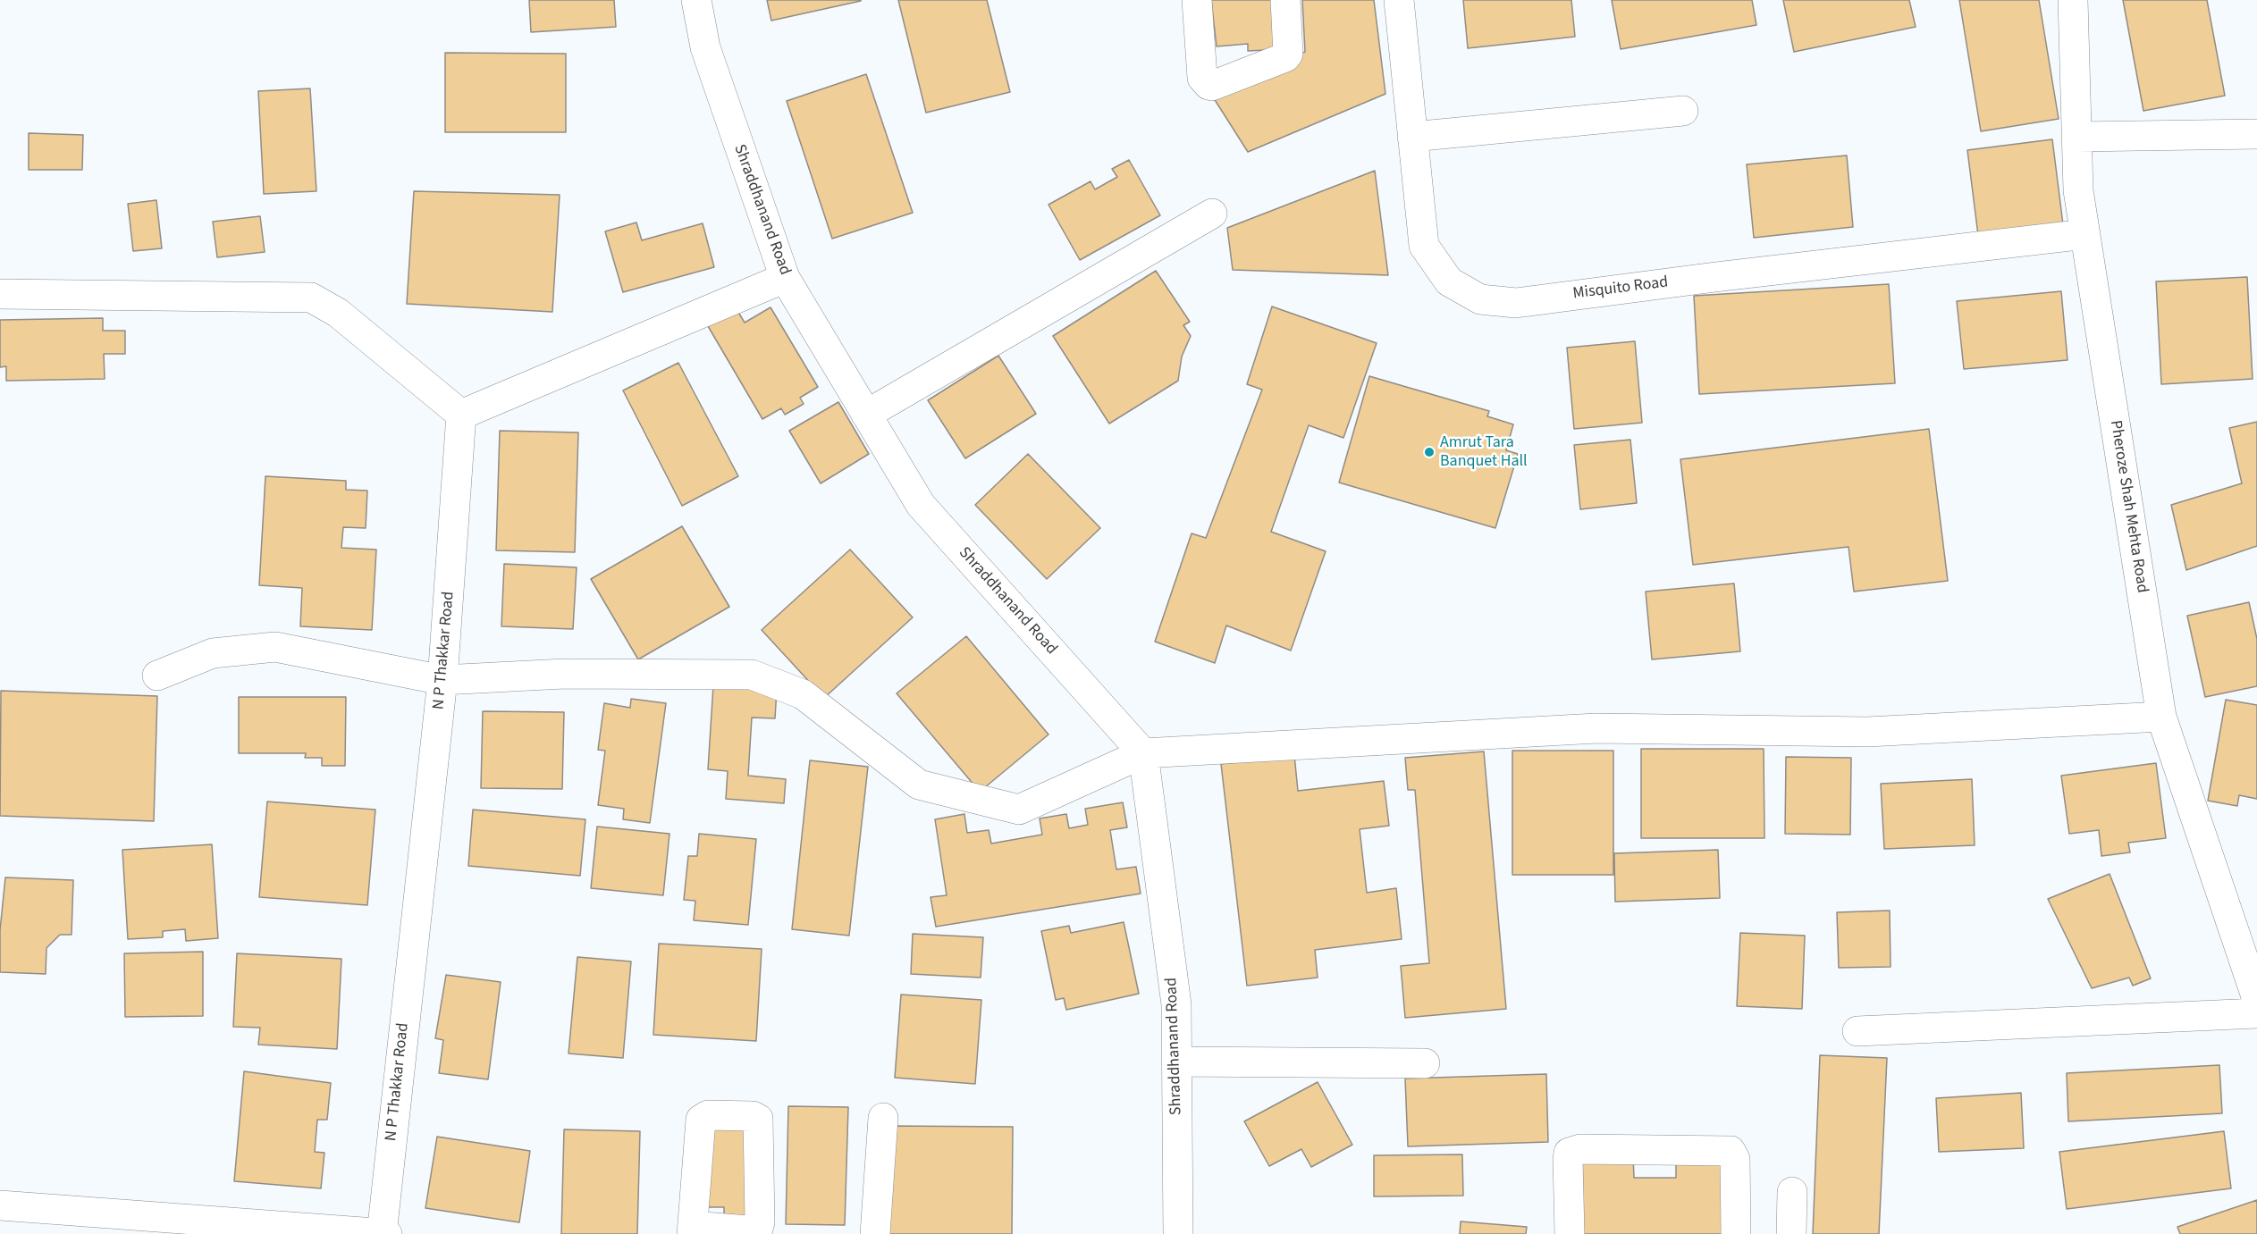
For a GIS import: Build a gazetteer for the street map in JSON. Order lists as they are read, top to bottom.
{
  "streets": {
    "street": [
      "Shraddhanand Road",
      "Misquito Road",
      "Pheroze Shah Mehta Road",
      "N P Thakkar Road"
    ]
  },
  "crossings": [
    ["Misquito Road", "Pheroze Shah Mehta Road"]
  ],
  "places": ["Amrut Tara Banquet Hall"]
}
